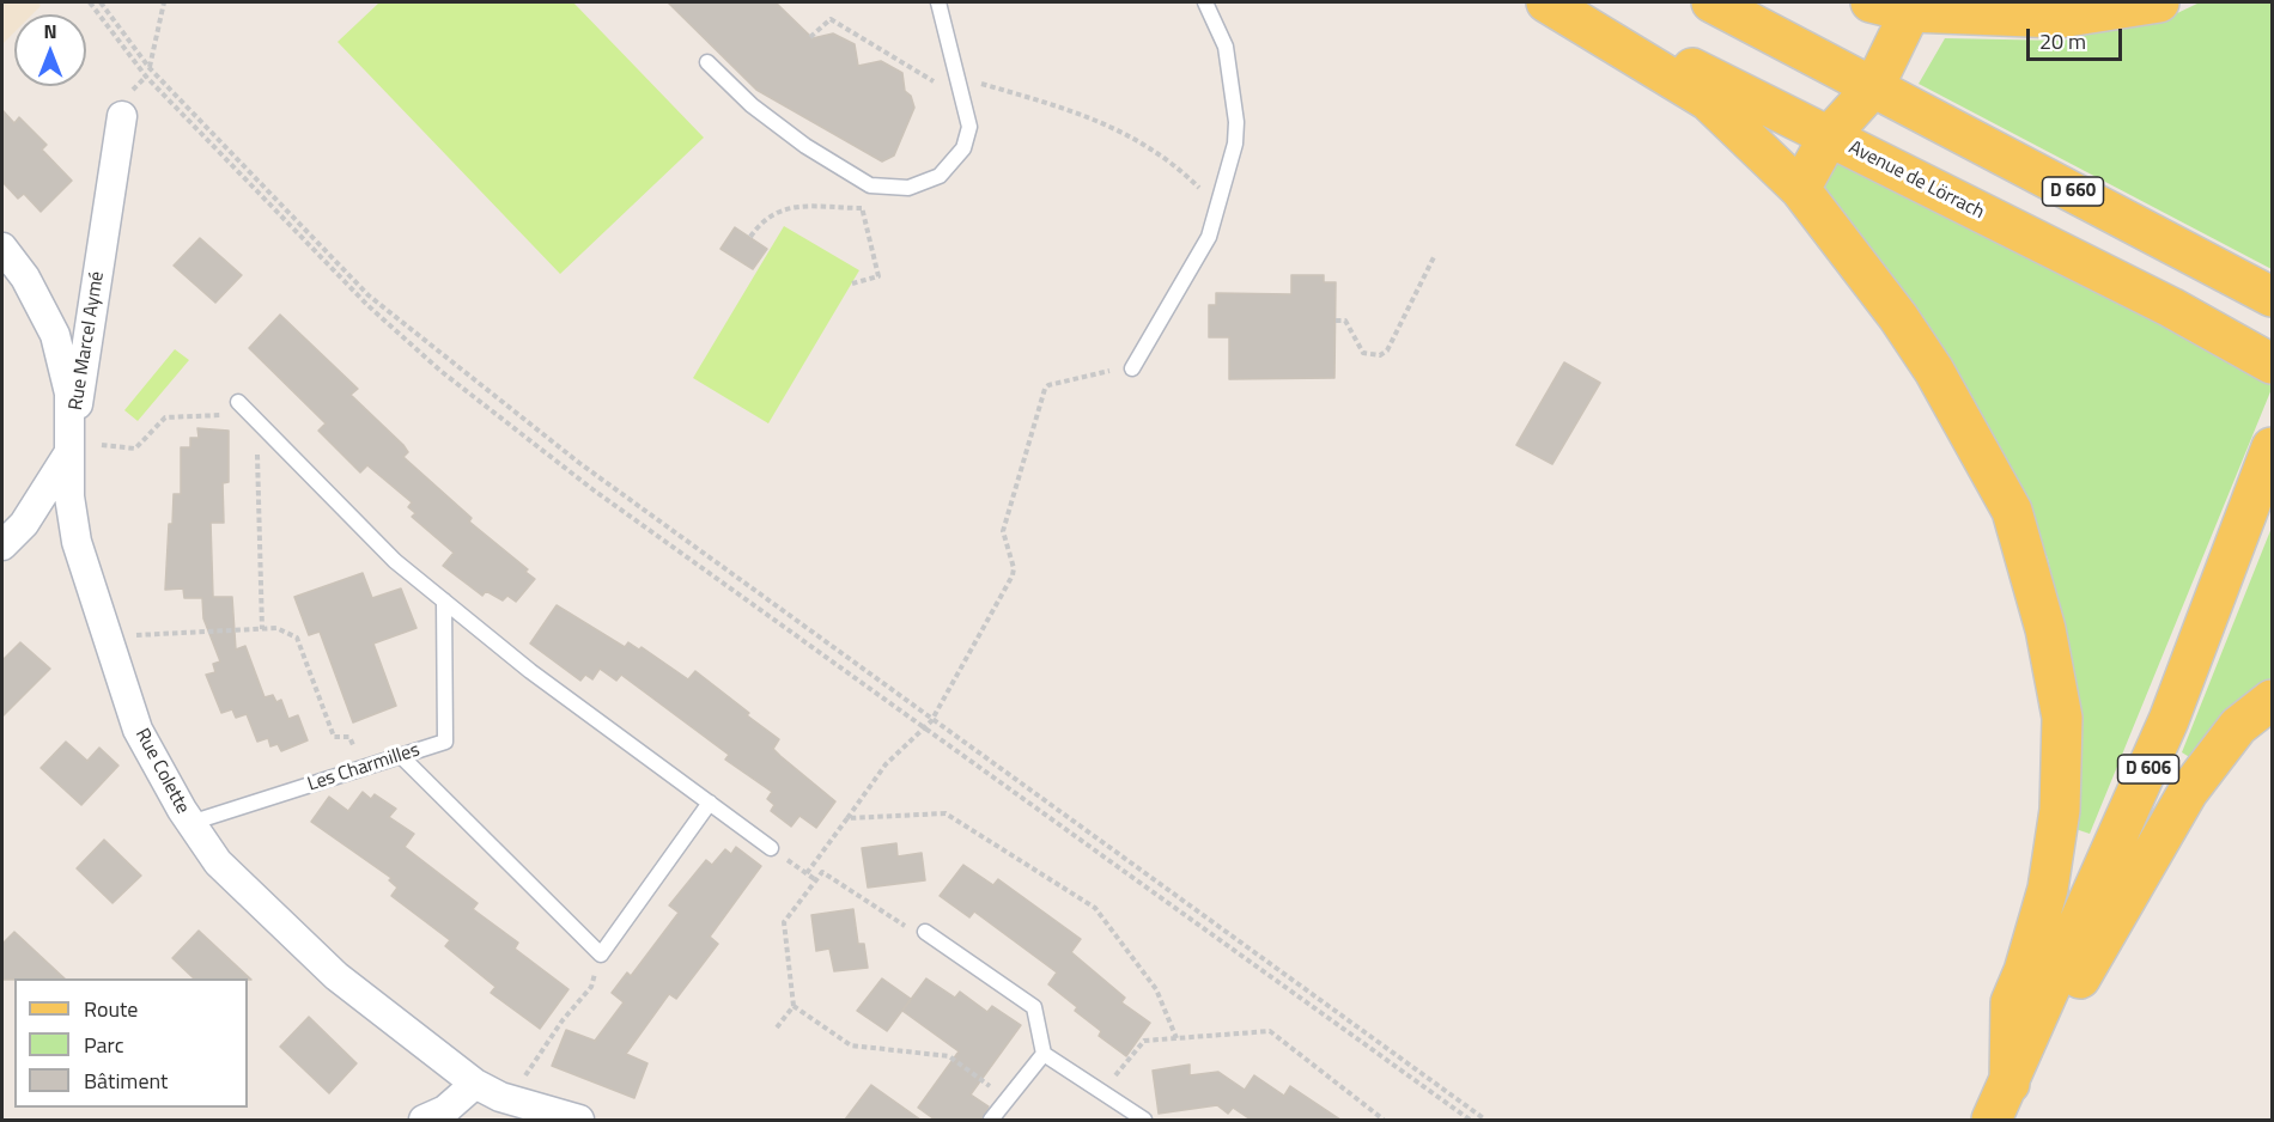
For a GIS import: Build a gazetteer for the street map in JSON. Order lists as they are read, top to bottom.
{
  "streets": {
    "main road": ["Avenue de Lörrach", "D 660", "D 606"],
    "street": ["Rue Marcel Aymé", "Rue Colette"],
    "lane": ["Les Charmilles"]
  },
  "crossings": [
    ["Rue Marcel Aymé", "Rue Colette"],
    ["Les Charmilles", "Rue Colette"]
  ],
  "legend": ["Route", "Parc", "Bâtiment"],
  "scale_bar": "20 m",
  "north": "top"
}
